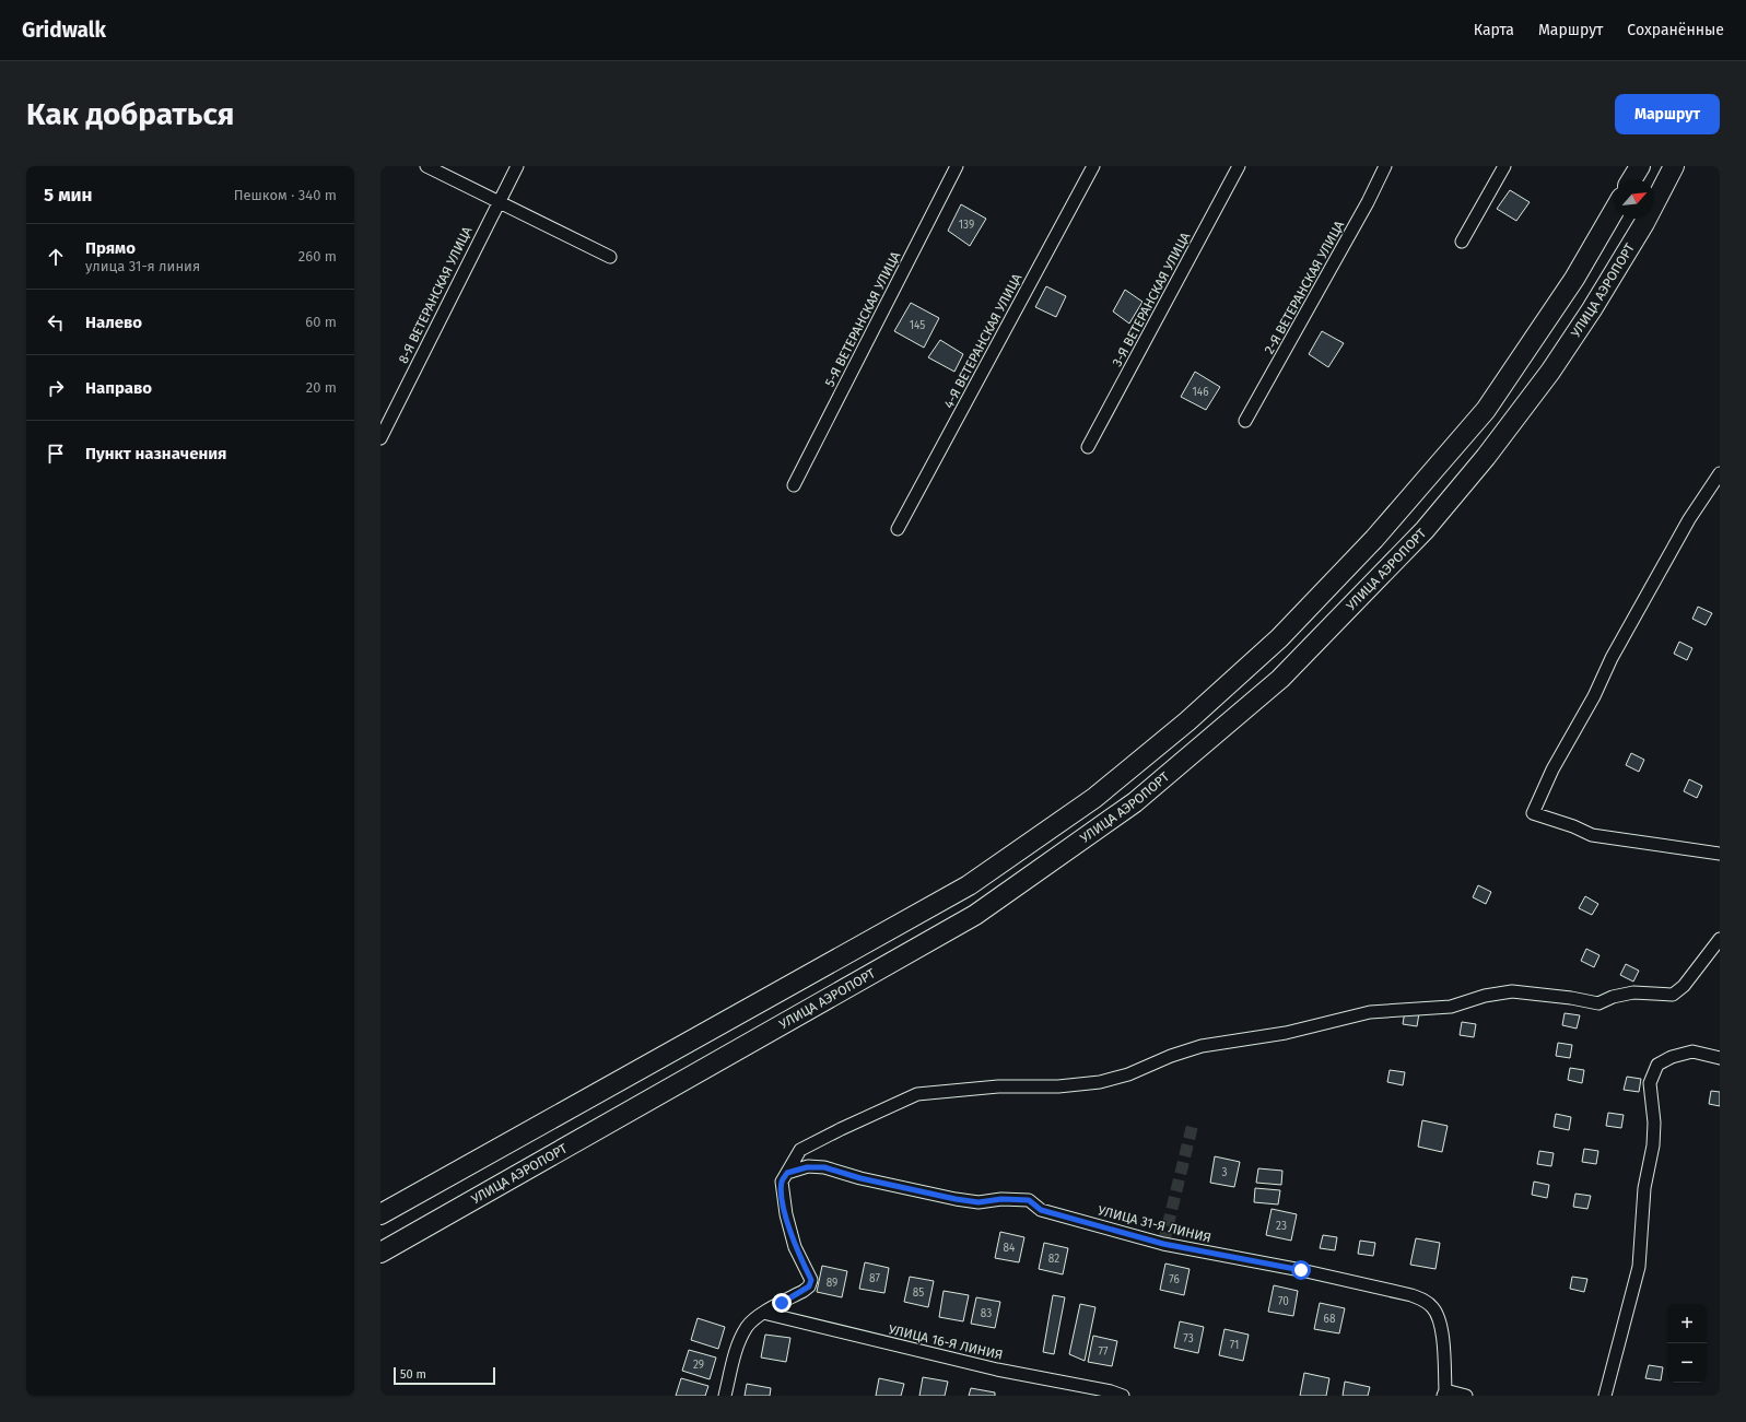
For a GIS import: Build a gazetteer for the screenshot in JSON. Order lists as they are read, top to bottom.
{
  "streets": {
    "main road": ["УЛИЦА АЭРОПОРТ"],
    "street": [
      "2-Я ВЕТЕРАНСКАЯ УЛИЦА",
      "8-Я ВЕТЕРАНСКАЯ УЛИЦА",
      "3-Я ВЕТЕРАНСКАЯ УЛИЦА",
      "5-Я ВЕТЕРАНСКАЯ УЛИЦА",
      "4-Я ВЕТЕРАНСКАЯ УЛИЦА",
      "УЛИЦА 31-Я ЛИНИЯ",
      "УЛИЦА 16-Я ЛИНИЯ"
    ]
  },
  "house_numbers": [
    "139",
    "145",
    "146",
    "3",
    "23",
    "84",
    "82",
    "87",
    "76",
    "89",
    "85",
    "70",
    "83",
    "68",
    "73",
    "71",
    "77",
    "29"
  ],
  "scale_bar": "50 m",
  "north": "top right",
  "page": {
    "header": "Gridwalk",
    "nav": ["Карта", "Маршрут", "Сохранённые"],
    "buttons": "Маршрут",
    "title": "Как добраться",
    "heading": ["5 мин", "Пешком · 340 m"],
    "list": [
      ["Прямо", "улица 31-я линия", "260 m"],
      ["Налево", "60 m"],
      ["Направо", "20 m"],
      "Пункт назначения"
    ],
    "map_buttons": ["+", "−"],
    "scale": "50 m"
  }
}
